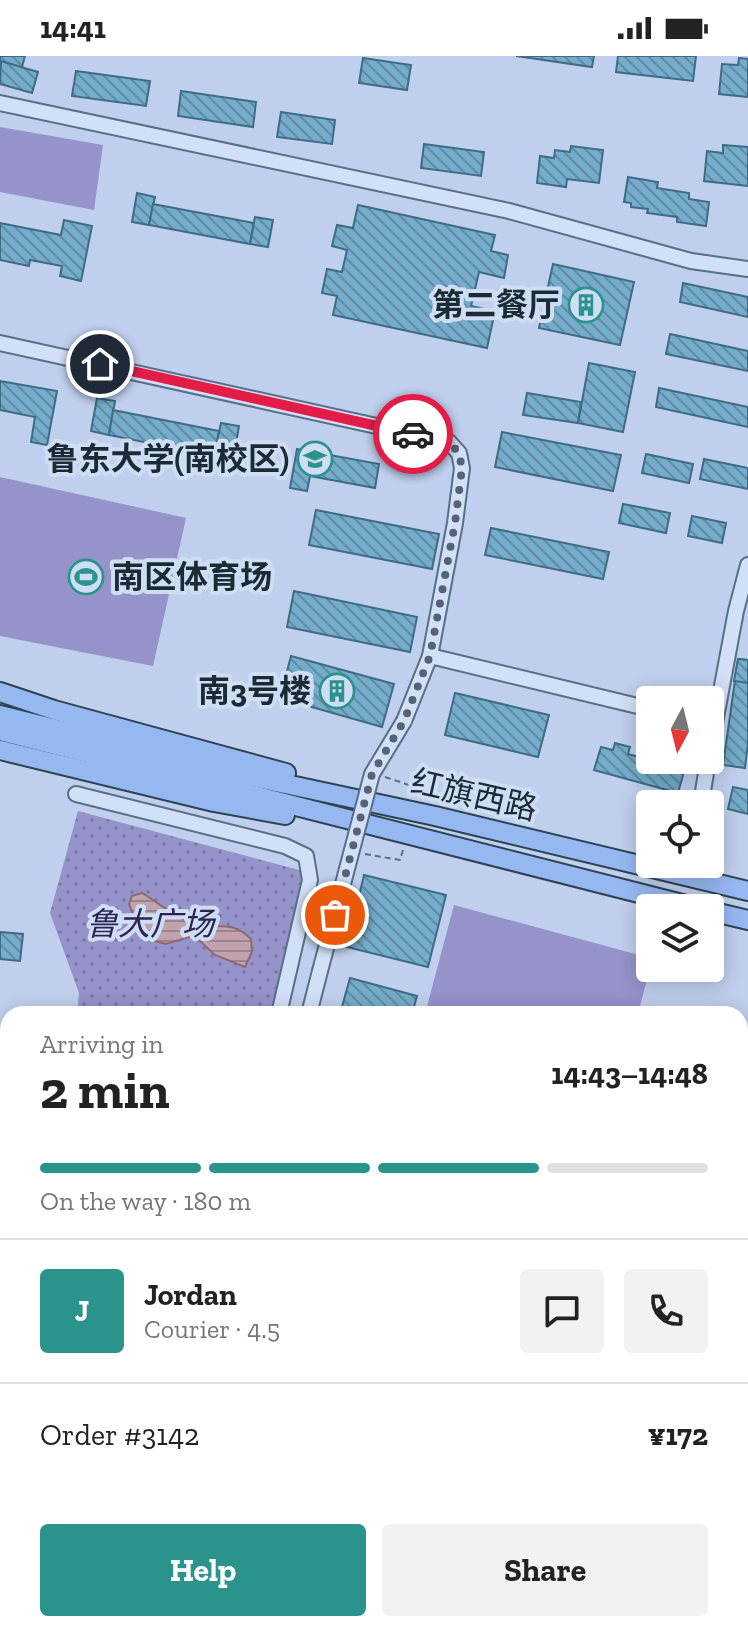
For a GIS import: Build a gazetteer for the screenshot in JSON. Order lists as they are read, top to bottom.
{
  "streets": {
    "main road": ["红旗西路"]
  },
  "parks": ["鲁大广场"],
  "places": {
    "building": ["第二餐厅", "南3号楼"],
    "school or university": ["鲁东大学(南校区)"],
    "sports": ["南区体育场"]
  },
  "north": "bottom",
  "page": {
    "status": "14:41",
    "heading": ["2 min", "Arriving in", "14:43–14:48"],
    "panel": [
      "Jordan",
      "Courier · 4.5",
      "Order #3142",
      "¥172"
    ],
    "bar": "On the way · 180 m",
    "round": "J",
    "buttons": ["Help", "Share"]
  }
}
